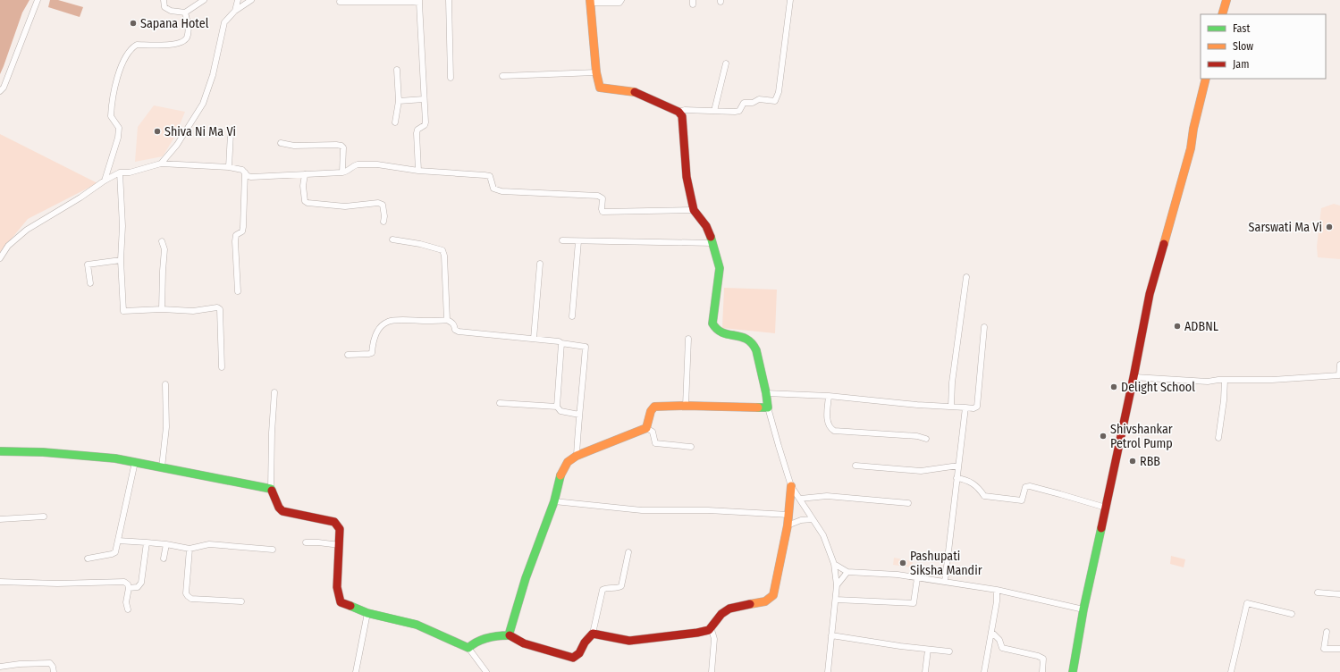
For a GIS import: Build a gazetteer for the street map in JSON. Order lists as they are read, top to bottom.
{
  "places": [
    "Sapana Hotel",
    "Shiva Ni Ma Vi",
    "Sarswati Ma Vi",
    "ADBNL",
    "Delight School",
    "Shivshankar Petrol Pump",
    "RBB",
    "Pashupati Siksha Mandir"
  ],
  "legend": ["Fast", "Slow", "Jam"]
}
